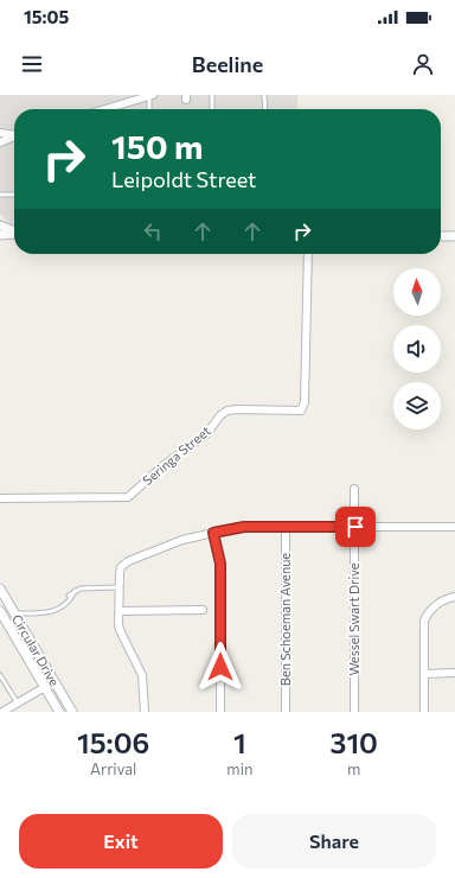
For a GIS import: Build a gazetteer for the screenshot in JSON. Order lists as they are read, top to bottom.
{
  "streets": {
    "street": [
      "Seringa Street",
      "Ben Schoeman Avenue",
      "Wessel Swart Drive",
      "Circular Drive"
    ]
  },
  "north": "top",
  "page": {
    "status": "15:05",
    "header": "Beeline",
    "turn": ["150 m", "Leipoldt Street"],
    "eta": [
      "15:06",
      "Arrival",
      "1",
      "min",
      "310",
      "m"
    ],
    "buttons": ["Exit", "Share"]
  }
}
